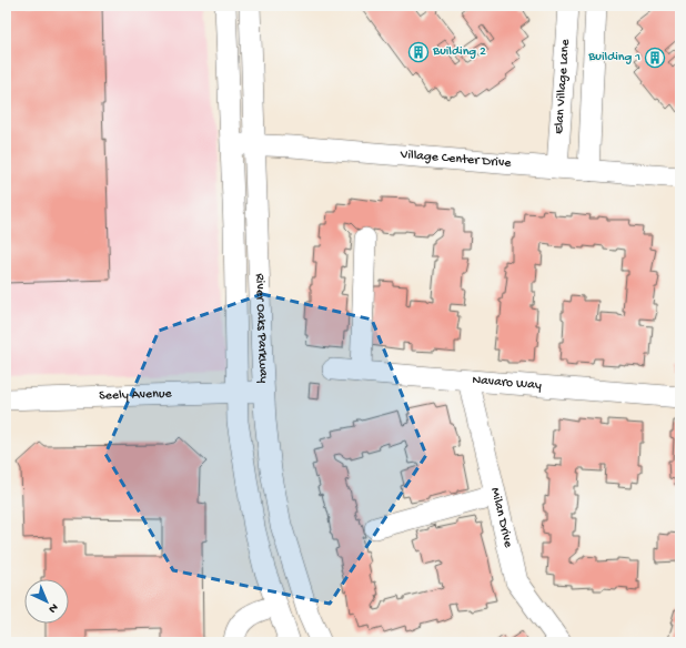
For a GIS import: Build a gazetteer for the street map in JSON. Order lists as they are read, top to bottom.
{
  "streets": {
    "street": [
      "Elan Village Lane",
      "Village Center Drive",
      "River Oaks Parkway",
      "Navaro Way",
      "Seely Avenue",
      "Milan Drive"
    ]
  },
  "crossings": [
    ["Elan Village Lane", "Village Center Drive"],
    ["Village Center Drive", "River Oaks Parkway"],
    ["River Oaks Parkway", "Seely Avenue"],
    ["Navaro Way", "Milan Drive"]
  ],
  "places": {
    "building": ["Building 2", "Building 1"]
  },
  "north": "bottom right"
}
